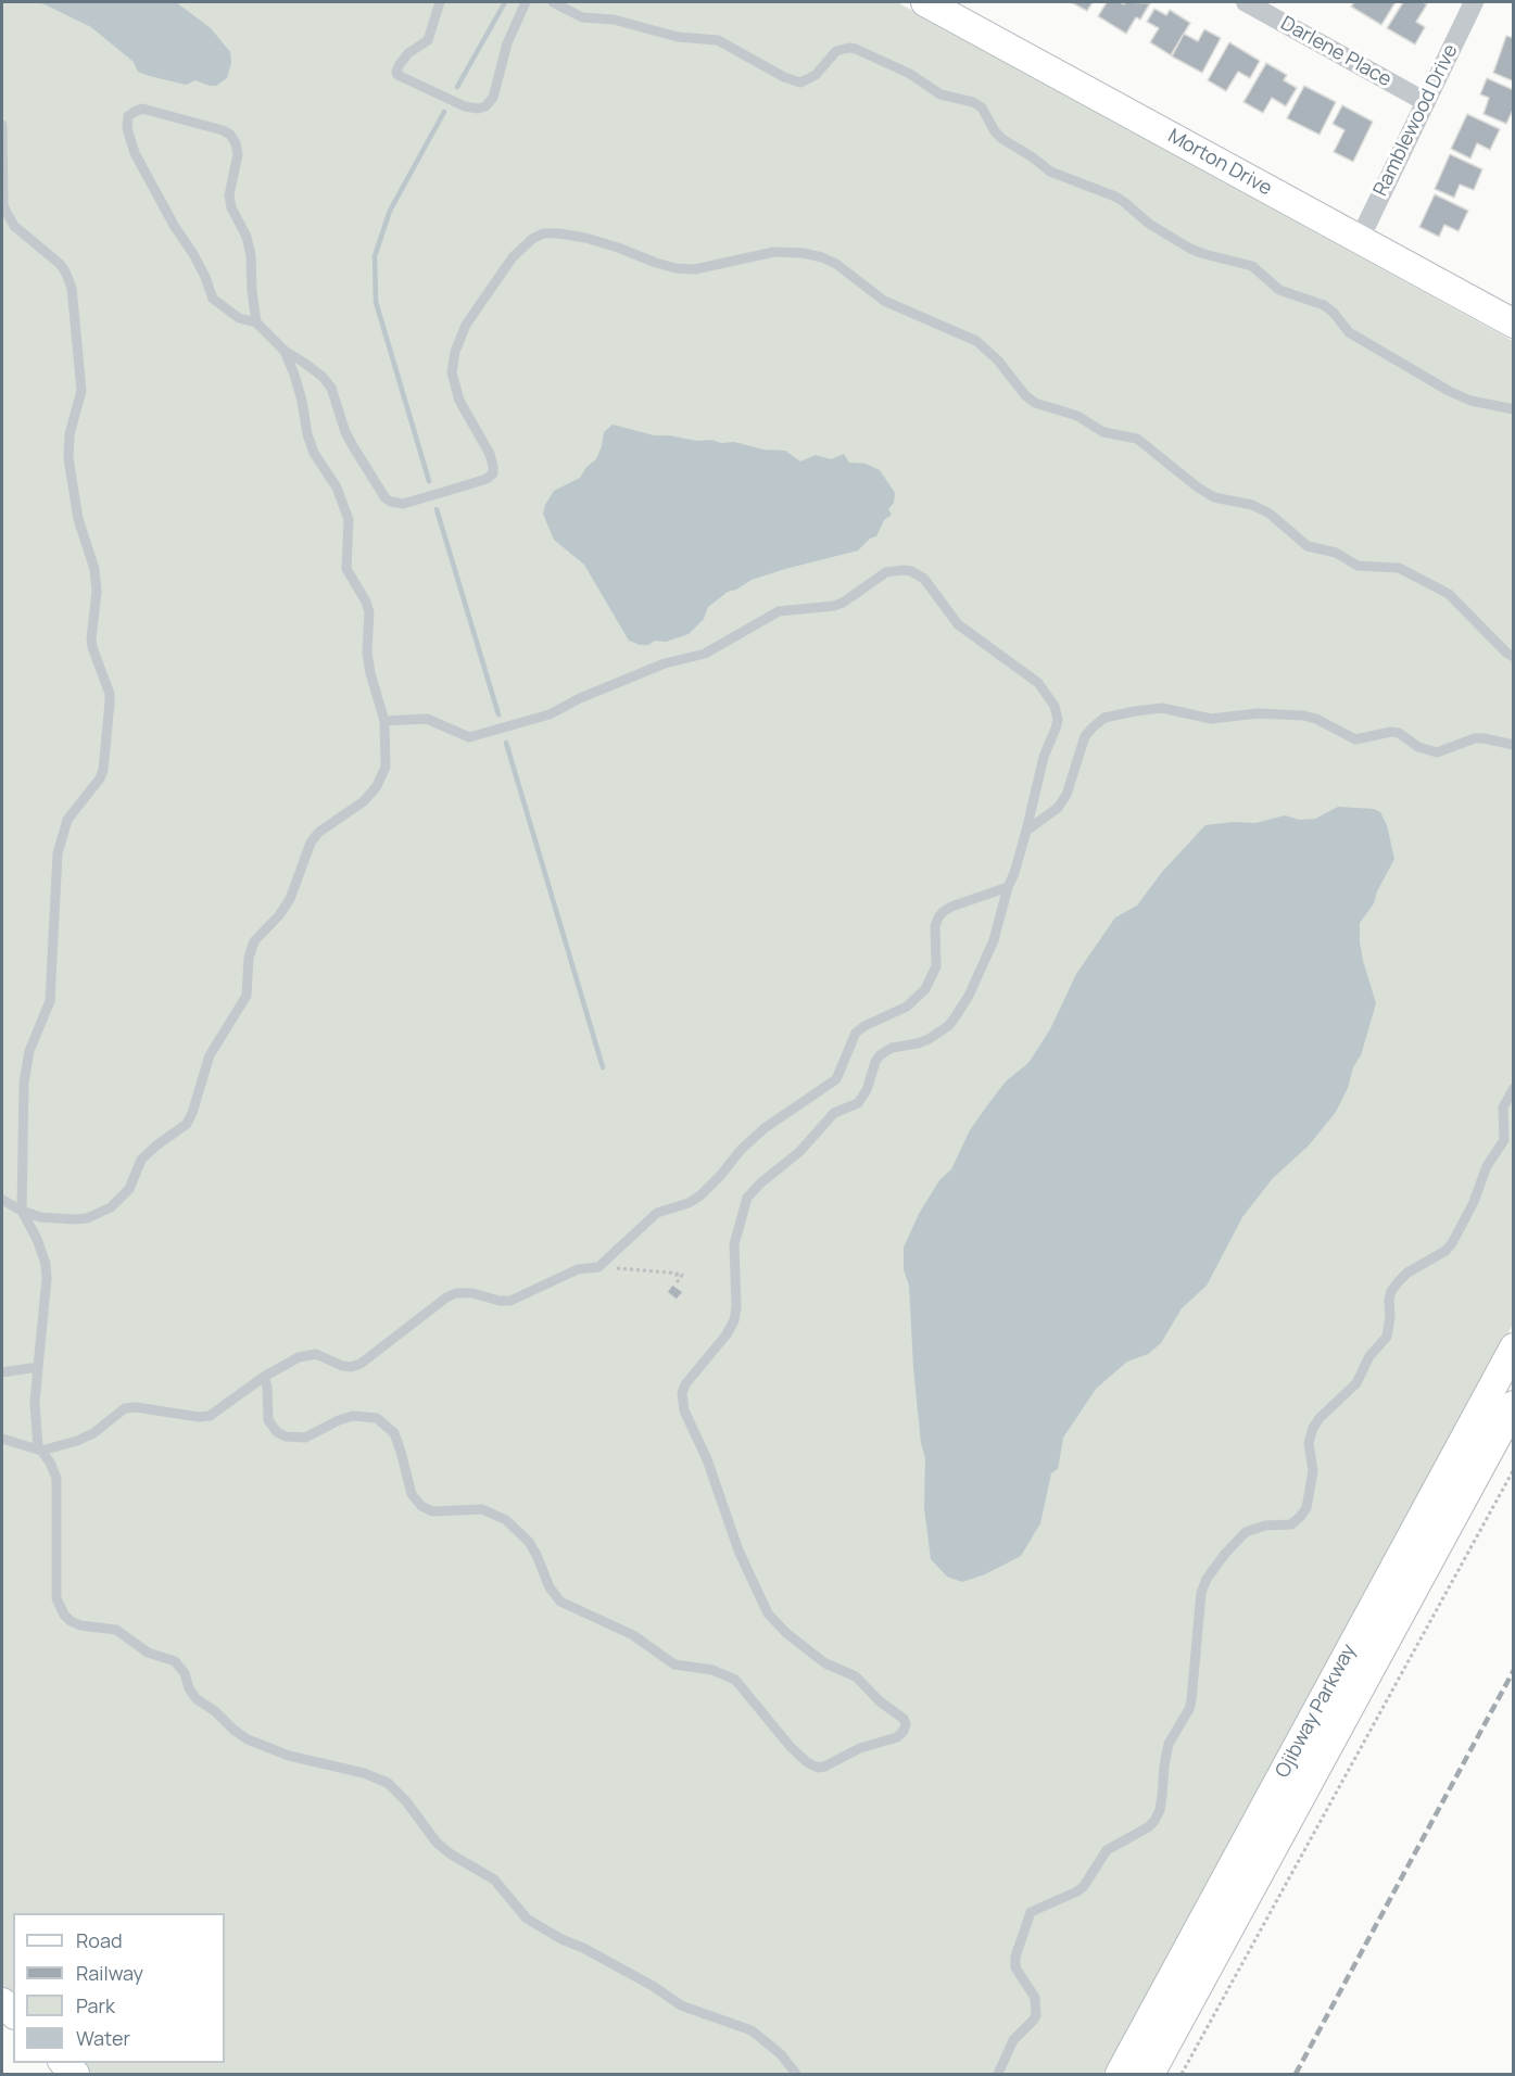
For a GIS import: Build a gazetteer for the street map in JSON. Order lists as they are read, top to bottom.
{
  "streets": {
    "main road": ["Morton Drive", "Ojibway Parkway"],
    "street": ["Darlene Place", "Ramblewood Drive"]
  },
  "crossings": [
    ["Darlene Place", "Ramblewood Drive"],
    ["Ramblewood Drive", "Morton Drive"]
  ],
  "legend": [
    "Road",
    "Railway",
    "Park",
    "Water"
  ]
}
